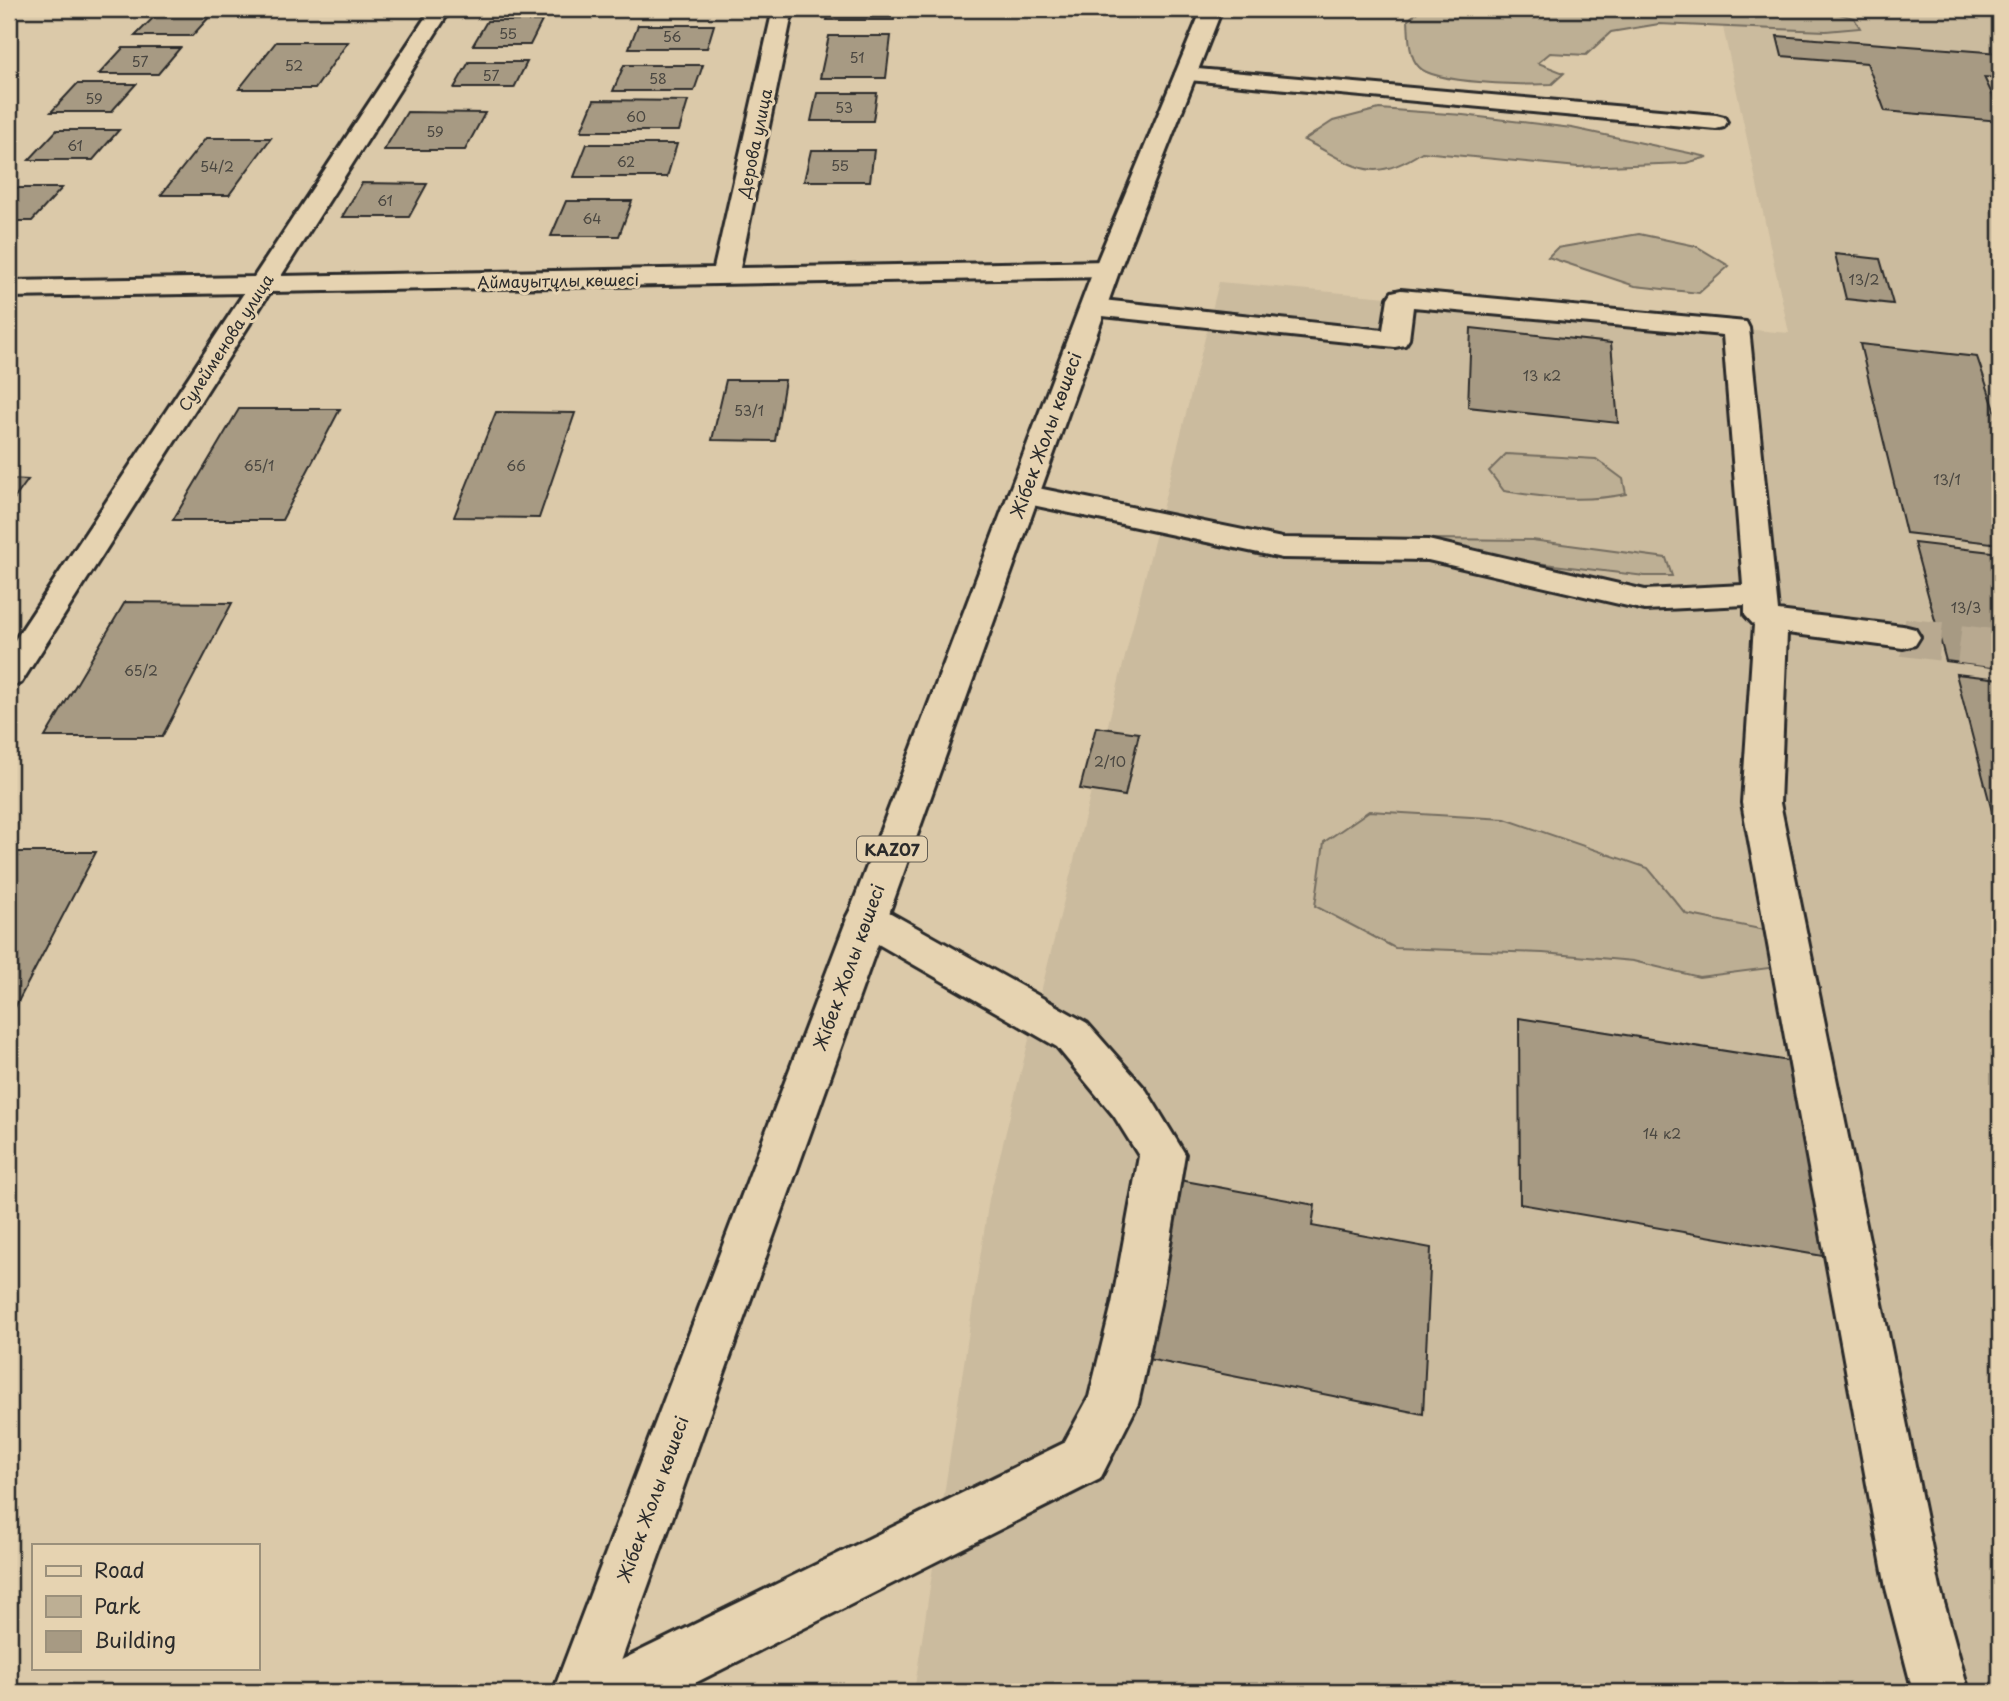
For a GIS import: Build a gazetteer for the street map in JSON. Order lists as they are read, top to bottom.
{
  "streets": {
    "main road": [
      "Дерова улица",
      "Аймауытұлы көшесі",
      "Сулейменова улица",
      "Жібек Жолы көшесі",
      "KAZ07"
    ]
  },
  "crossings": [
    ["Дерова улица", "Аймауытұлы көшесі"],
    ["Аймауытұлы көшесі", "Сулейменова улица"],
    ["Аймауытұлы көшесі", "Жібек Жолы көшесі"]
  ],
  "house_numbers": [
    "55",
    "56",
    "51",
    "57",
    "52",
    "57",
    "58",
    "59",
    "53",
    "60",
    "59",
    "61",
    "62",
    "55",
    "54/2",
    "61",
    "64",
    "13/2",
    "13 к2",
    "53/1",
    "65/1",
    "66",
    "13/1",
    "13/3",
    "65/2",
    "2/10",
    "14 к2"
  ],
  "legend": ["Road", "Park", "Building"]
}
